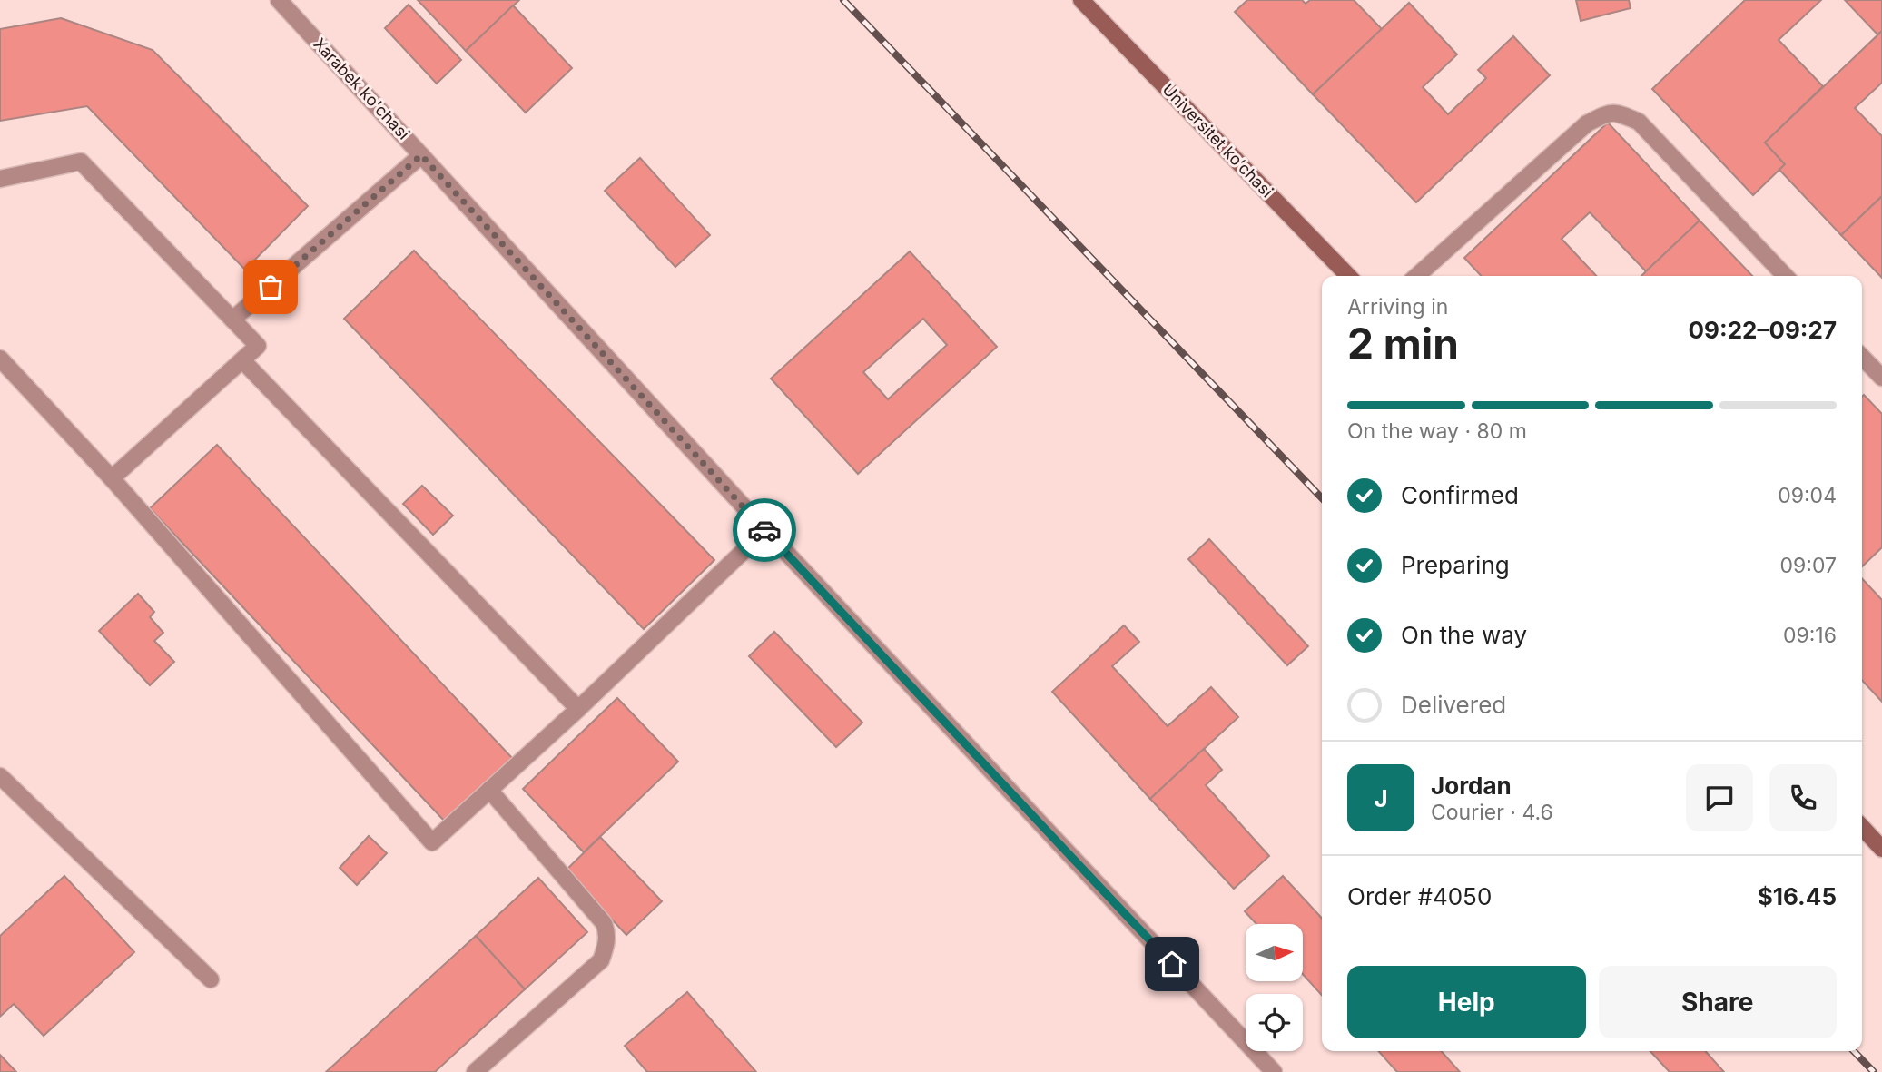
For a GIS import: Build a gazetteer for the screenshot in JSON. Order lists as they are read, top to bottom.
{
  "streets": {
    "main road": ["Universitet kо‘chasi"],
    "street": ["Xarabek ko'chasi"]
  },
  "north": "right",
  "page": {
    "heading": ["2 min", "Arriving in", "09:22–09:27"],
    "panel": [
      "Jordan",
      "Courier · 4.6",
      "Order #4050",
      "$16.45"
    ],
    "bar": "On the way · 80 m",
    "list": [
      ["Confirmed", "09:04"],
      ["Preparing", "09:07"],
      ["On the way", "09:16"],
      "Delivered"
    ],
    "round": "J",
    "buttons": ["Help", "Share"]
  }
}
